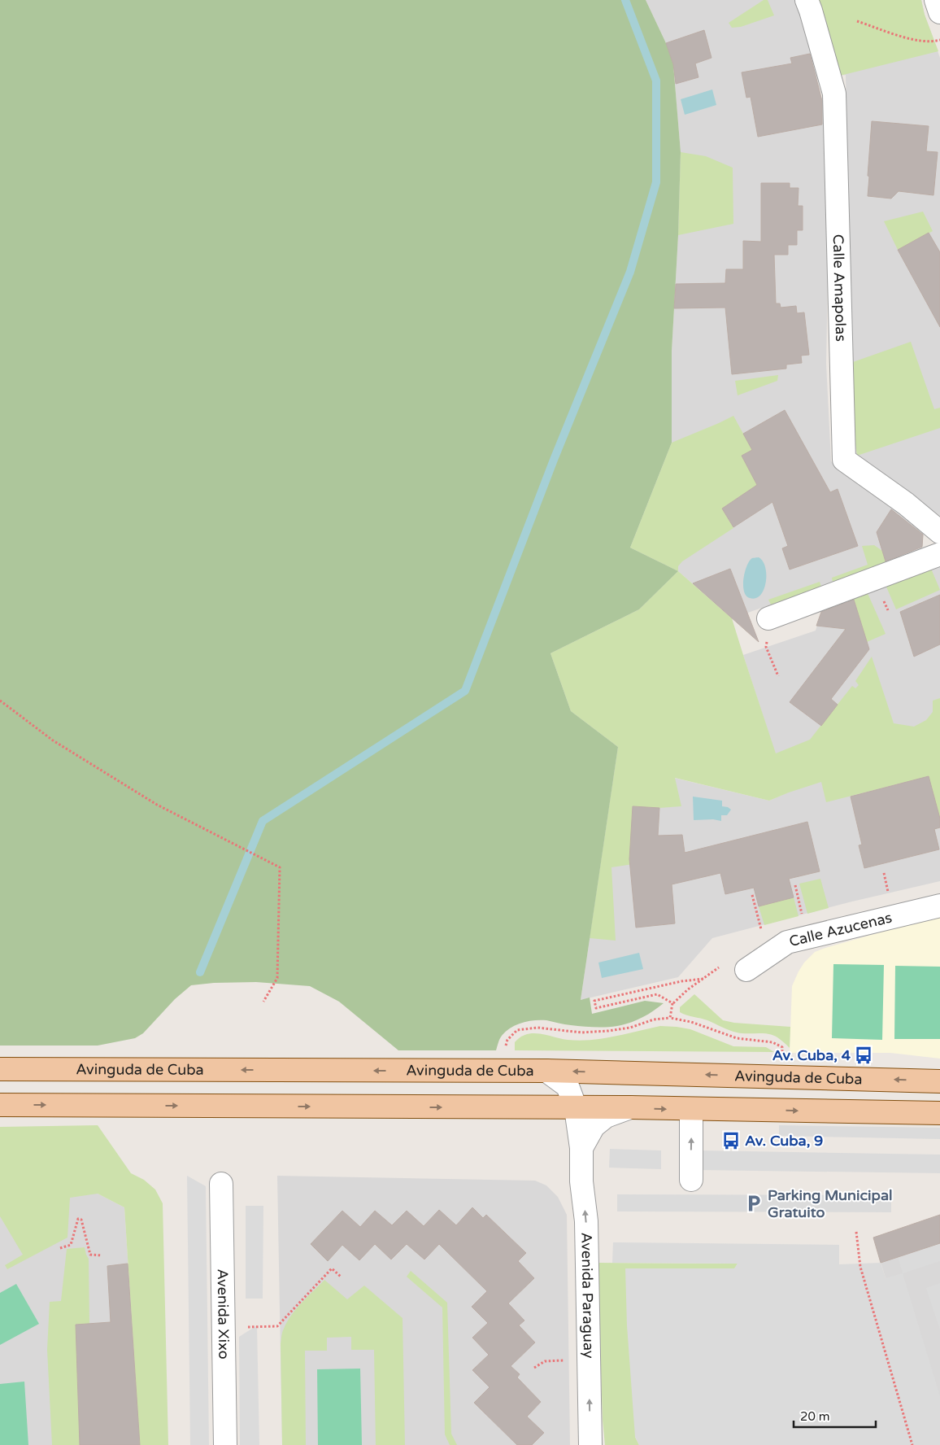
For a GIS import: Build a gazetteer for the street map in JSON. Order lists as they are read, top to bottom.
{
  "streets": {
    "main road": ["Avinguda de Cuba"],
    "street": [
      "Calle Amapolas",
      "Calle Azucenas",
      "Avenida Paraguay",
      "Avenida Xixo"
    ]
  },
  "crossings": [
    ["Avinguda de Cuba", "Avenida Paraguay"]
  ],
  "one_way": ["Avenida Paraguay"],
  "places": {
    "bus stop": ["Av. Cuba, 4", "Av. Cuba, 9"],
    "parking": ["Parking Municipal Gratuito"]
  },
  "scale_bar": "20 m"
}
